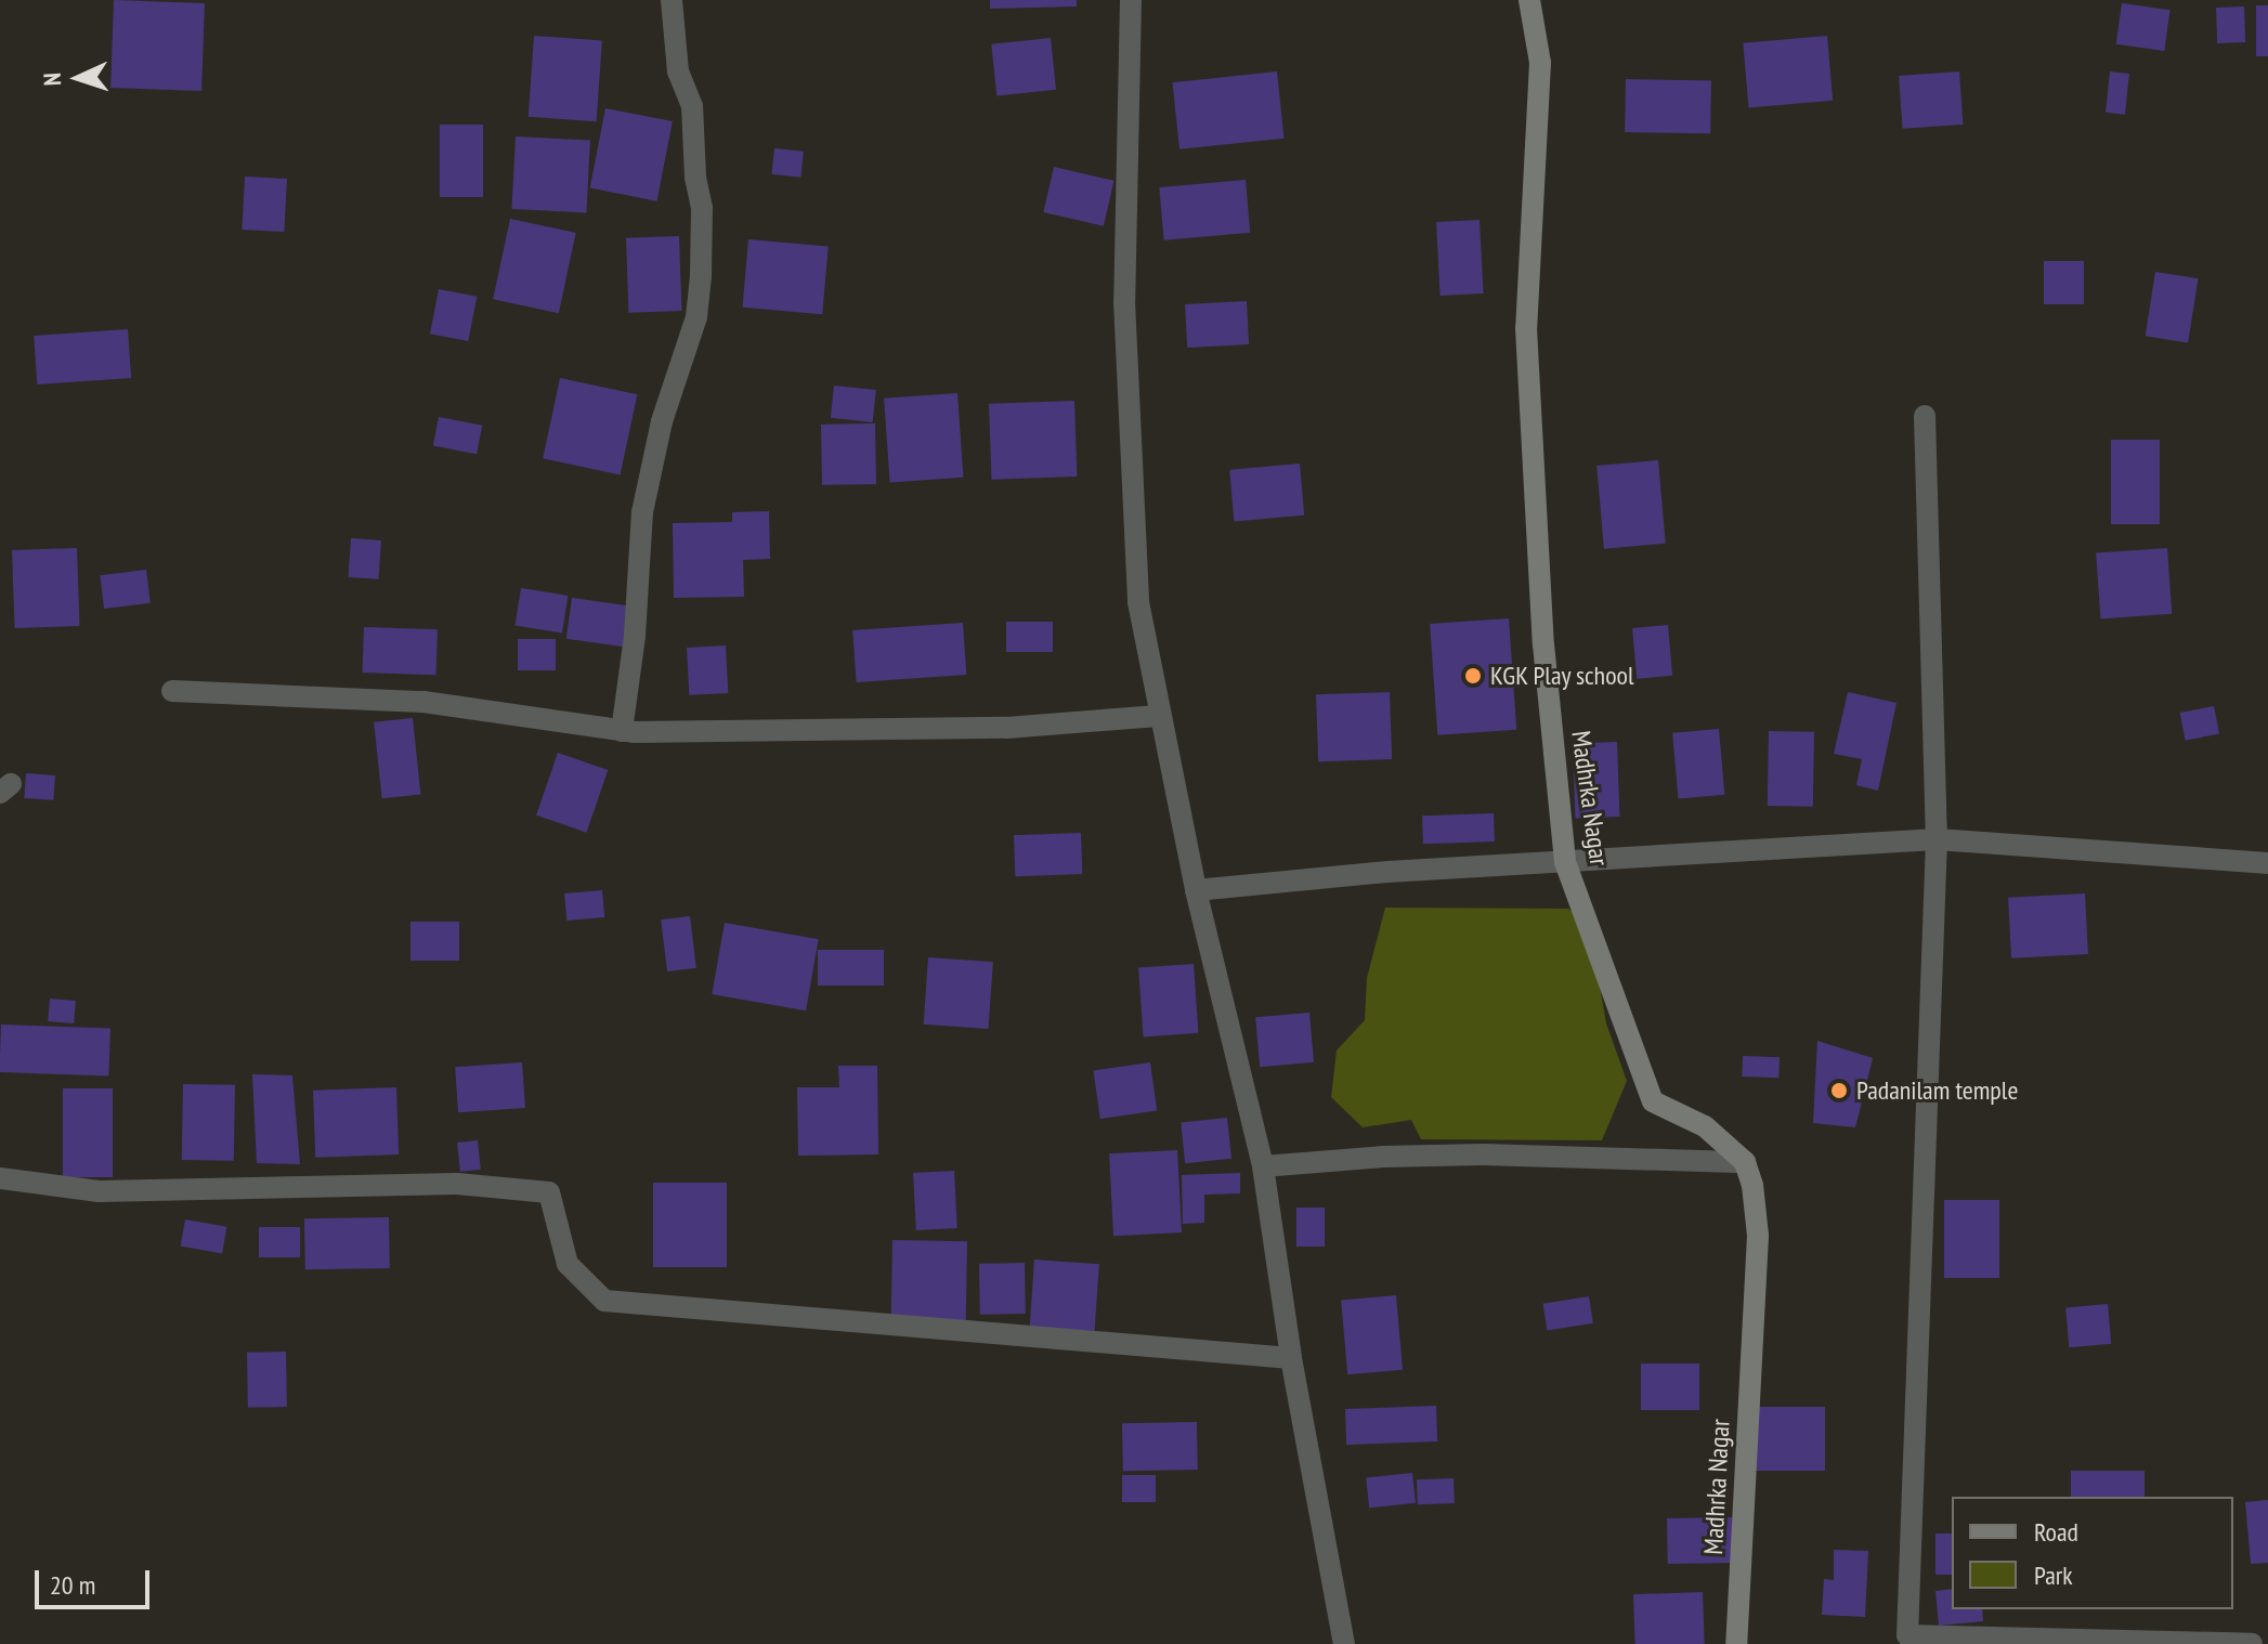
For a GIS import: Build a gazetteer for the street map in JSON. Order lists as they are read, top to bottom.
{
  "streets": {
    "street": ["Madhrka Nagar"]
  },
  "places": ["KGK Play school", "Padanilam temple"],
  "legend": ["Road", "Park"],
  "scale_bar": "20 m",
  "north": "left"
}
